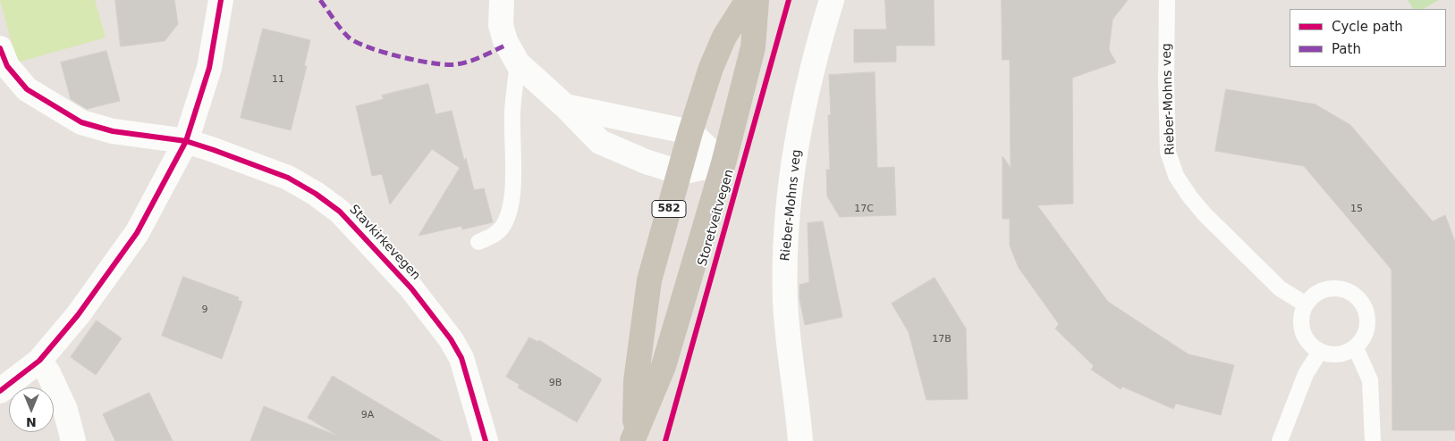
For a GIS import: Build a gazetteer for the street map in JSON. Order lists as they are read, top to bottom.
{
  "streets": {
    "main road": ["582", "Storetveitvegen"],
    "street": ["Rieber-Mohns veg", "Stavkirkevegen"]
  },
  "house_numbers": [
    "11",
    "17C",
    "15",
    "9",
    "17B",
    "9B",
    "9A"
  ],
  "legend": ["Cycle path", "Path"],
  "north": "bottom"
}
